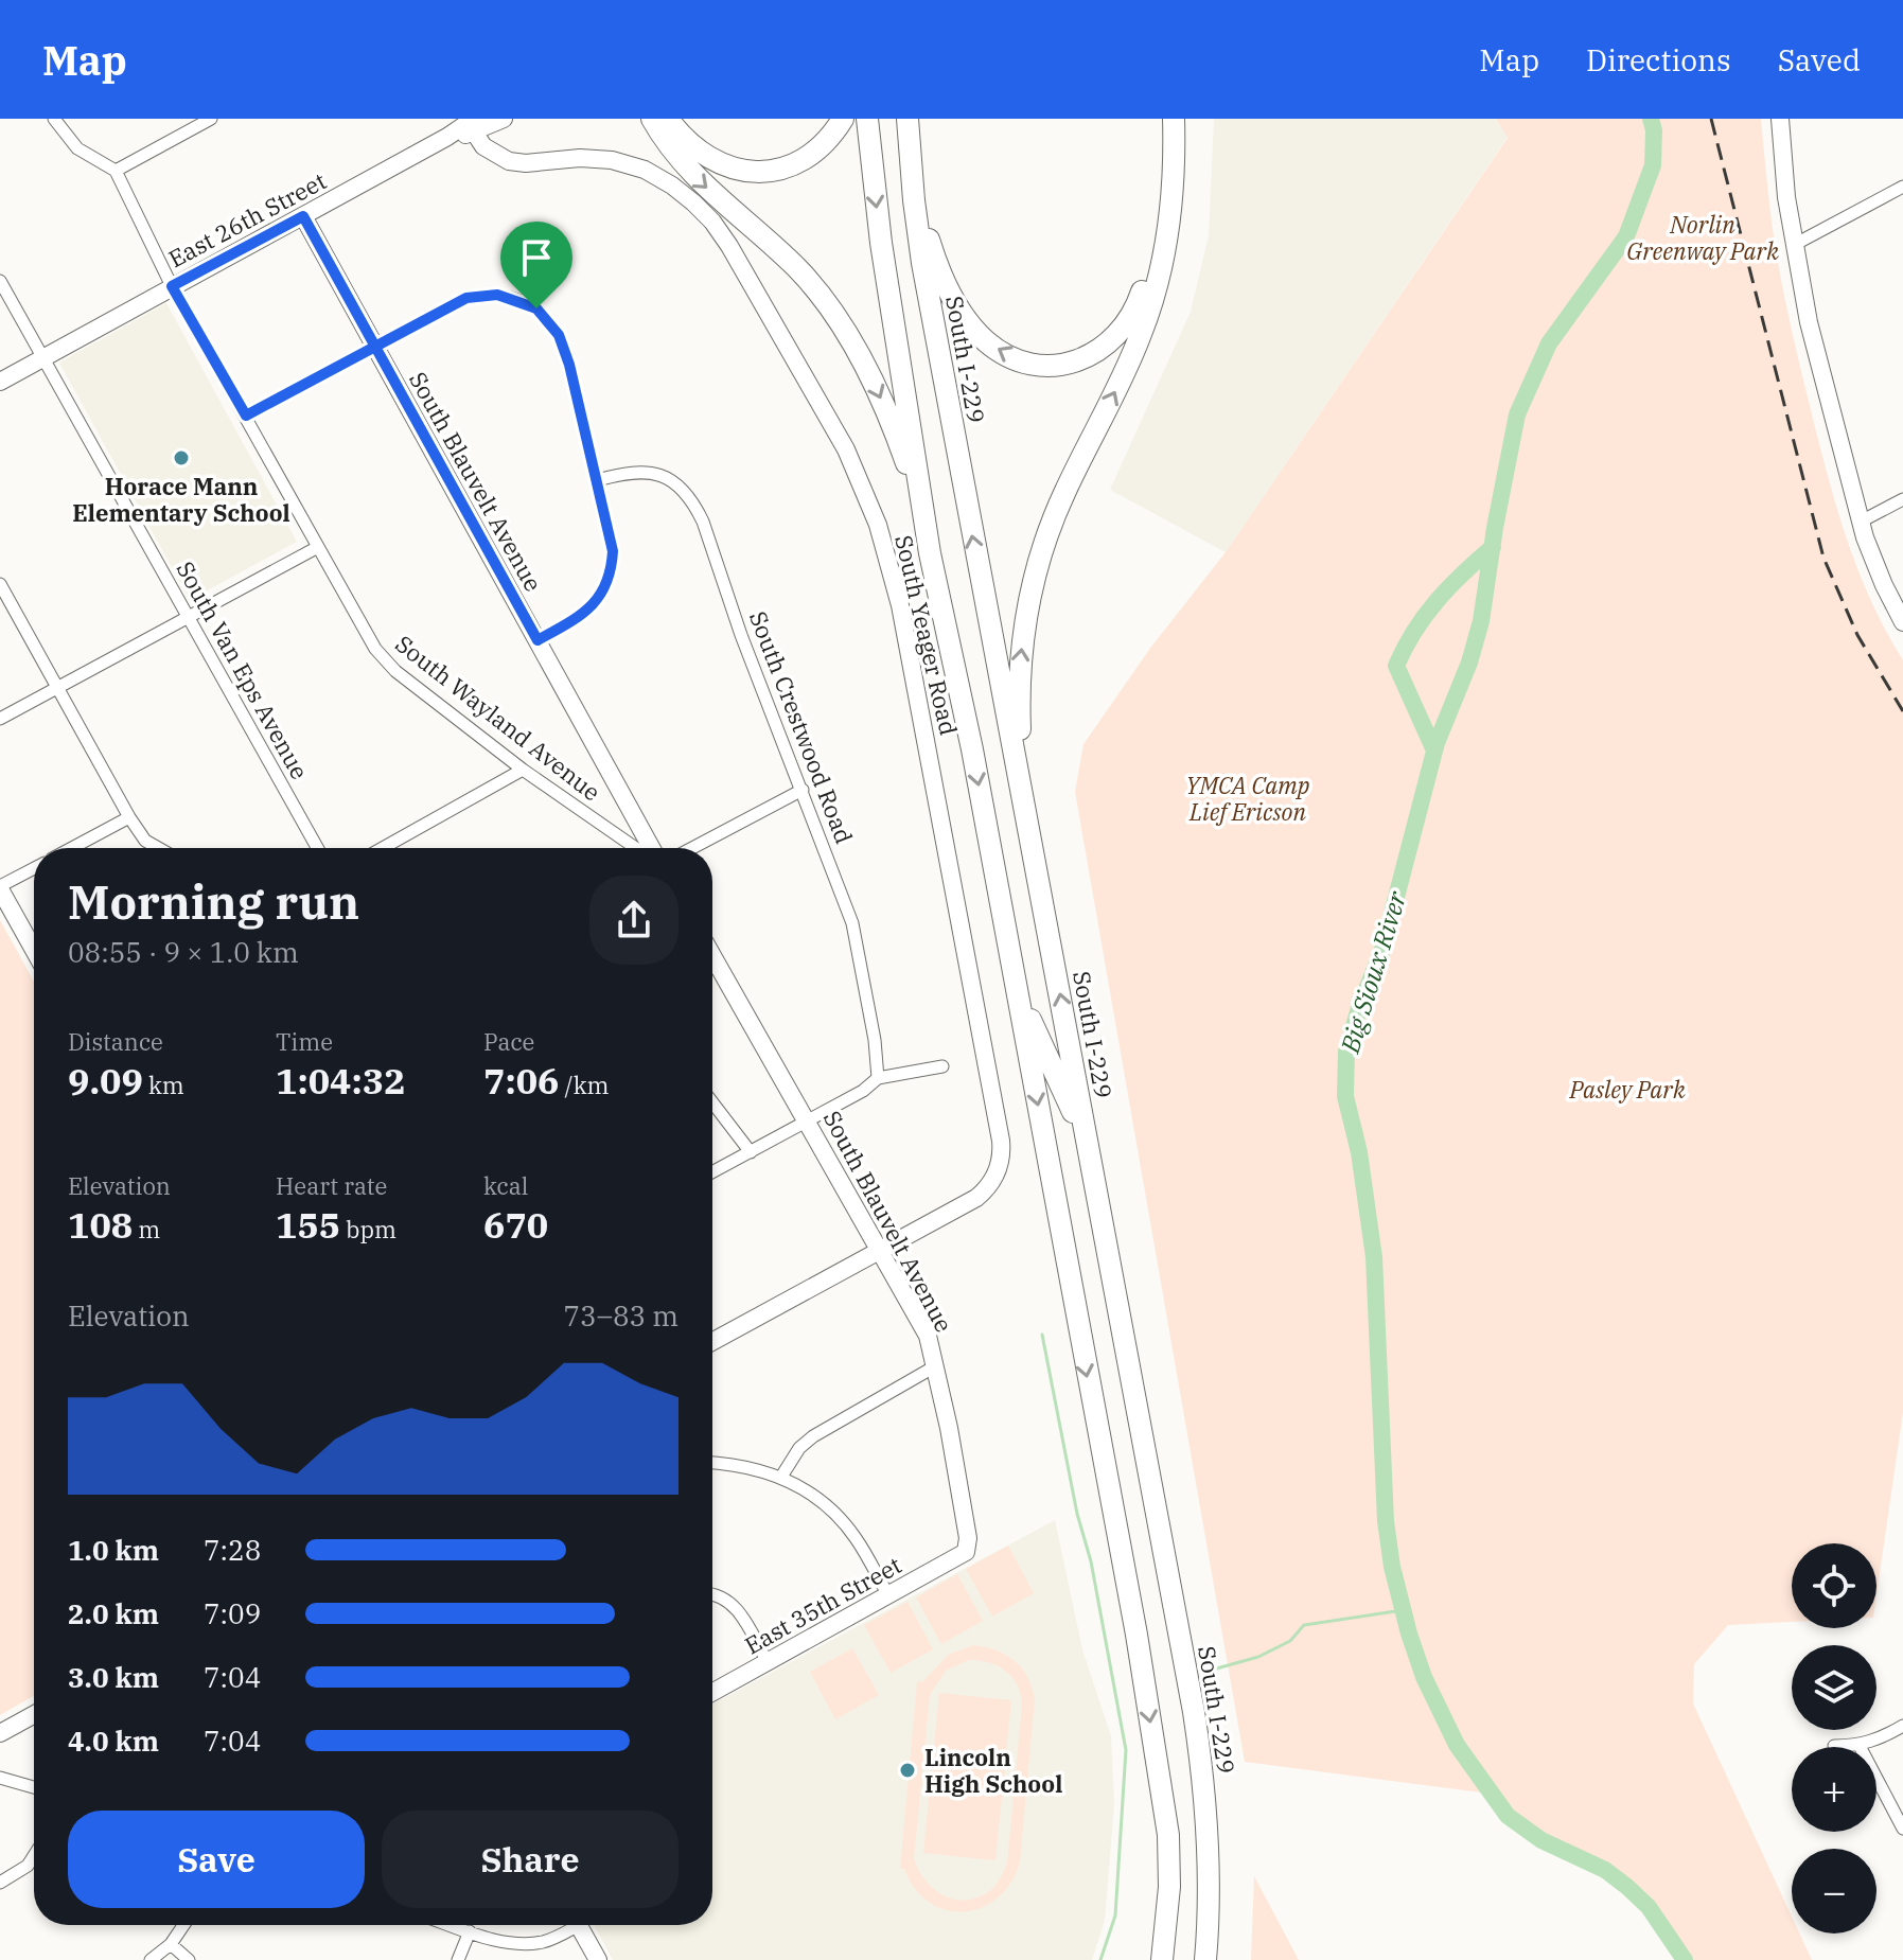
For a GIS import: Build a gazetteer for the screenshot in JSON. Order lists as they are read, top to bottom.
{
  "streets": {
    "highway": ["South I-229"],
    "street": [
      "East 26th Street",
      "South Blauvelt Avenue",
      "South Yeager Road",
      "South Van Eps Avenue",
      "South Wayland Avenue",
      "South Crestwood Road",
      "East 35th Street"
    ]
  },
  "crossings": [
    ["East 26th Street", "South Blauvelt Avenue"],
    ["East 26th Street", "South Yeager Road"],
    ["East 26th Street", "South Van Eps Avenue"],
    ["East 26th Street", "South Wayland Avenue"],
    ["South Blauvelt Avenue", "South Yeager Road"],
    ["South Blauvelt Avenue", "East 35th Street"]
  ],
  "water": ["Big Sioux River"],
  "parks": ["Norlin Greenway Park", "YMCA Camp Lief Ericson", "Pasley Park"],
  "places": ["Horace Mann Elementary School", "Lincoln High School"],
  "page": {
    "header": "Map",
    "nav": ["Map", "Directions", "Saved"],
    "heading": ["Morning run", "08:55 · 9 × 1.0 km"],
    "stats": [
      ["Distance", "9.09 km"],
      ["Time", "1:04:32"],
      ["Pace", "7:06 /km"],
      ["Elevation", "108 m"],
      ["Heart rate", "155 bpm"],
      ["kcal", "670"]
    ],
    "chart": ["Elevation", "73–83 m"],
    "list": [
      {
        "name": "1.0 km",
        "note": "7:28"
      },
      {
        "name": "2.0 km",
        "note": "7:09"
      },
      {
        "name": "3.0 km",
        "note": "7:04"
      },
      {
        "name": "4.0 km",
        "note": "7:04"
      }
    ],
    "map_buttons": ["+", "−"],
    "buttons": ["Save", "Share"]
  }
}
